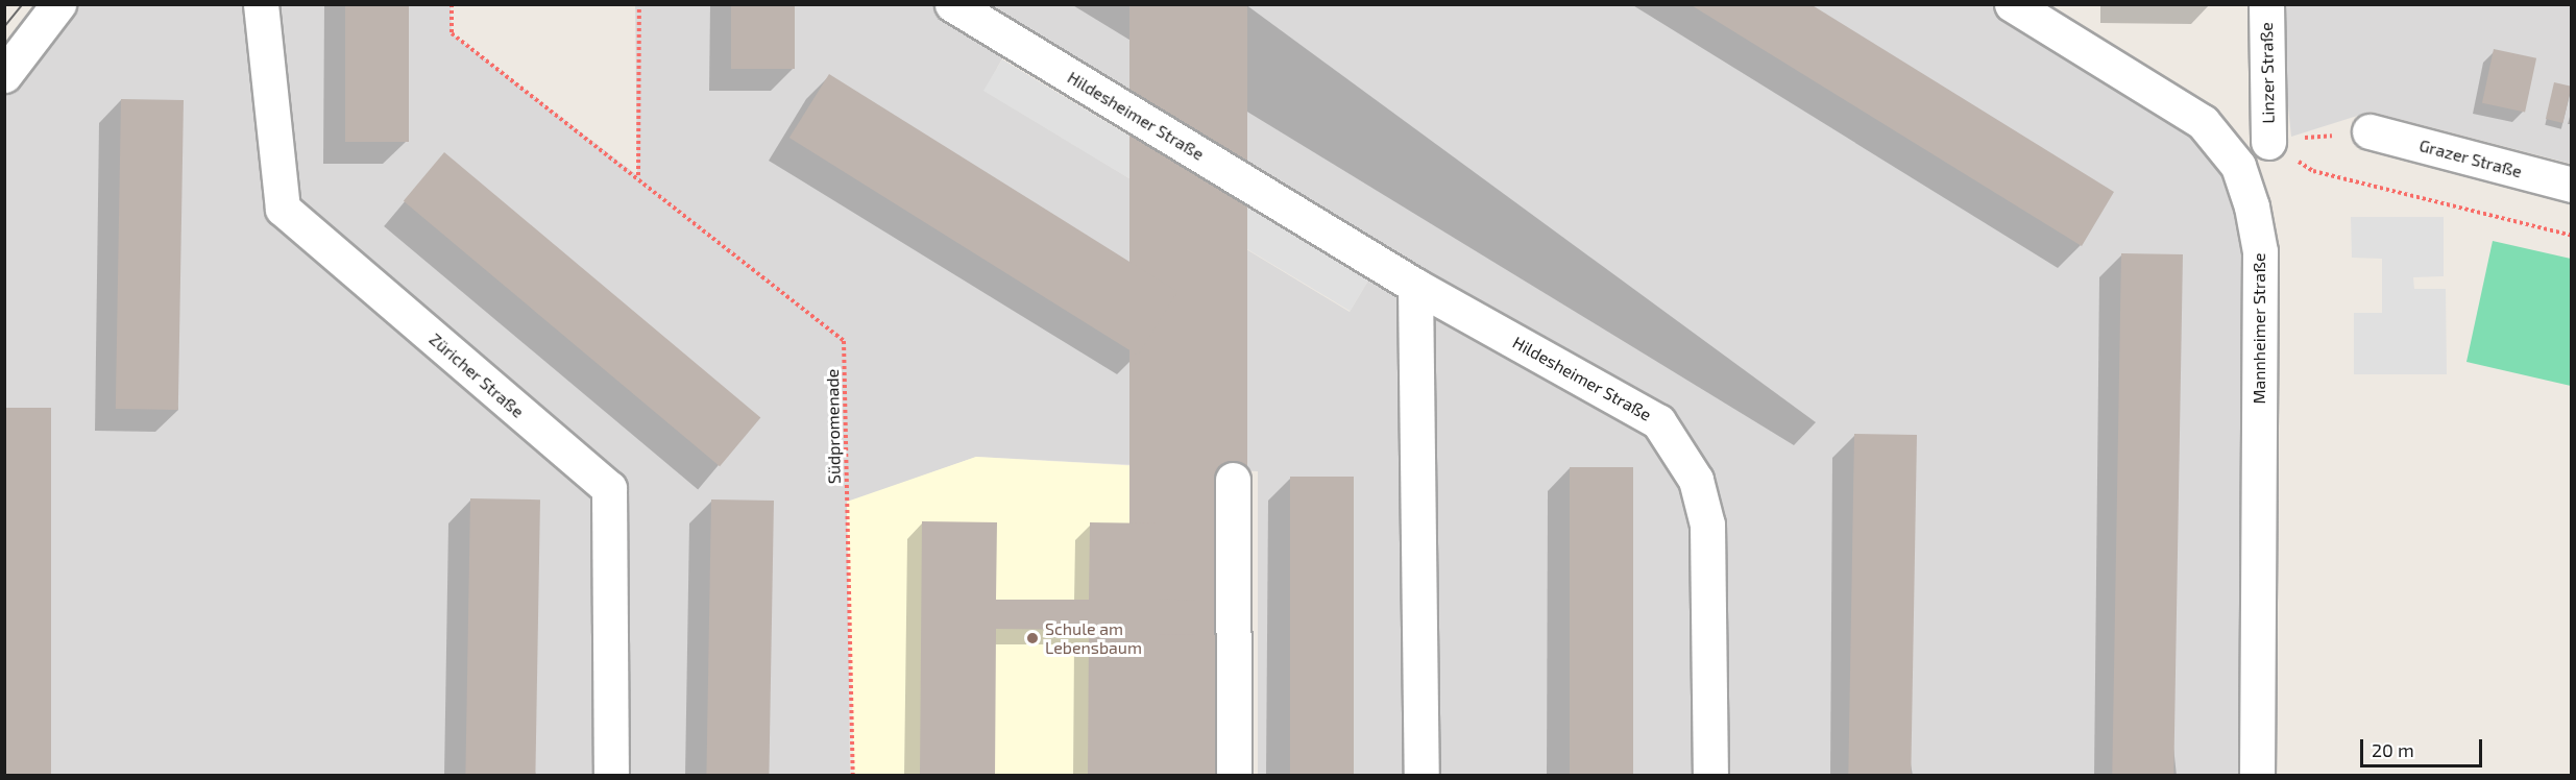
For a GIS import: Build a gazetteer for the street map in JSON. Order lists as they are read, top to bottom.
{
  "streets": {
    "street": [
      "Linzer Straße",
      "Hildesheimer Straße",
      "Grazer Straße",
      "Mannheimer Straße",
      "Züricher Straße"
    ],
    "path": ["Südpromenade"]
  },
  "places": ["Schule am Lebensbaum"],
  "scale_bar": "20 m"
}
